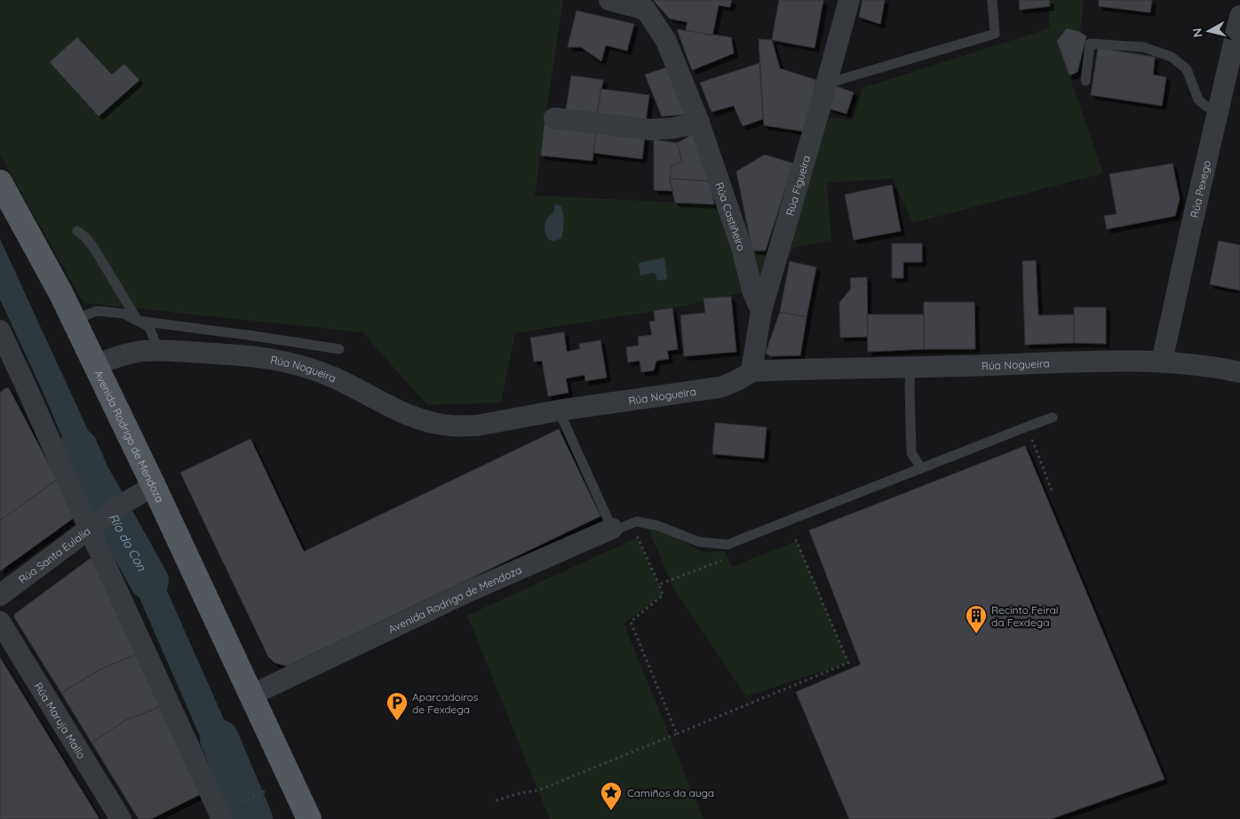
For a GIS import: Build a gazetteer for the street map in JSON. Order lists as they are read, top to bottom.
{
  "streets": {
    "main road": ["Avenida Rodrigo de Mendoza"],
    "street": [
      "Rúa Figueira",
      "Rúa Pexego",
      "Rúa Castiñeiro",
      "Rúa Nogueira",
      "Rúa Santa Eulalia",
      "Rúa Maruja Mallo"
    ]
  },
  "crossings": [
    ["Rúa Figueira", "Rúa Castiñeiro"],
    ["Rúa Figueira", "Rúa Nogueira"],
    ["Rúa Pexego", "Rúa Nogueira"],
    ["Rúa Nogueira", "Avenida Rodrigo de Mendoza"],
    ["Avenida Rodrigo de Mendoza", "Rúa Santa Eulalia"]
  ],
  "water": ["Río do Con"],
  "places": {
    "building": ["Recinto Feiral da Fexdega"],
    "parking": ["Aparcadoiros de Fexdega"],
    "place": ["Camiños da auga"]
  },
  "north": "left"
}
